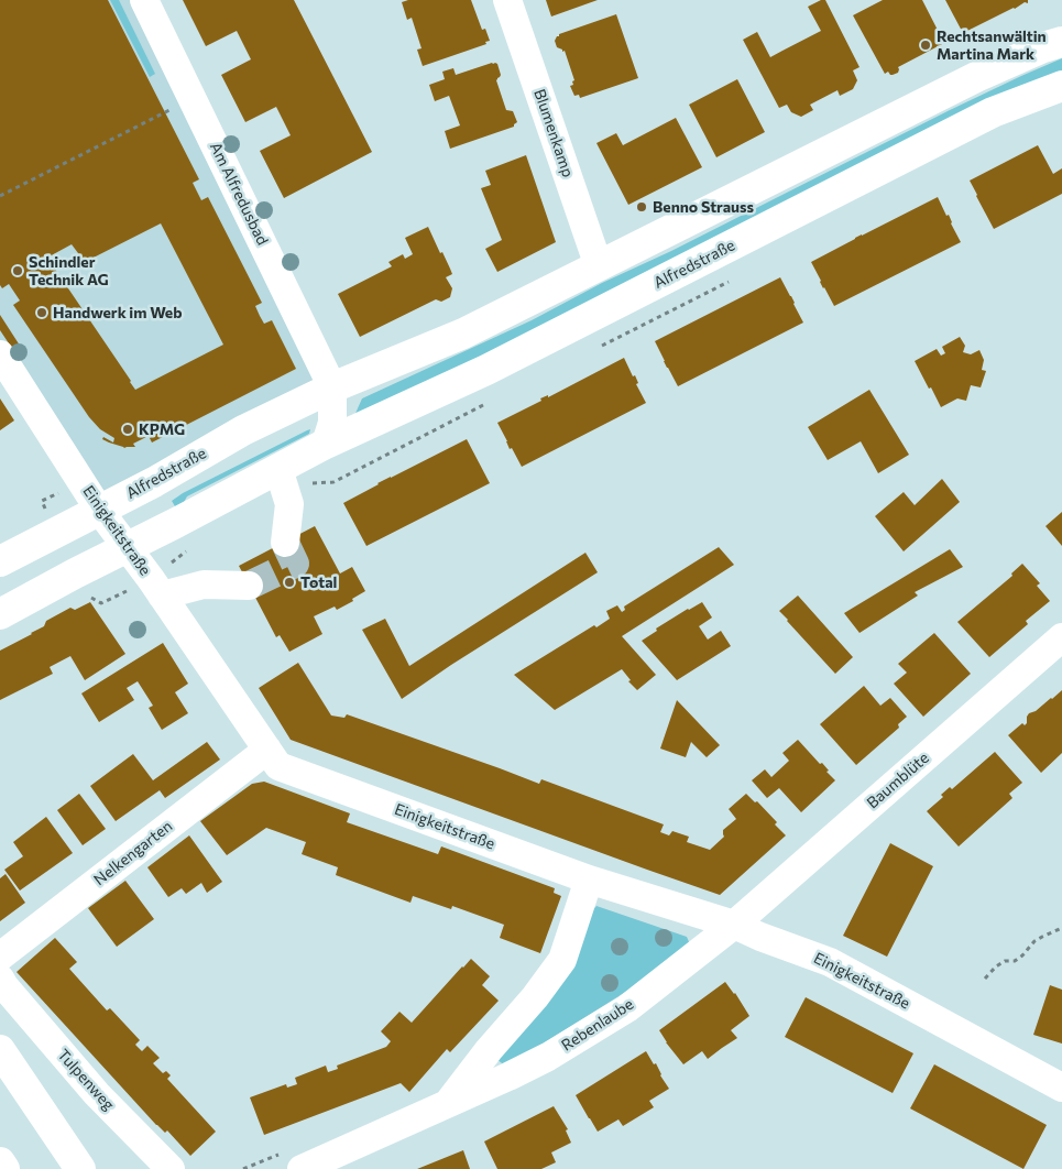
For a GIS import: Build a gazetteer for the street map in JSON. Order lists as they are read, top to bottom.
{
  "streets": {
    "main road": ["Alfredstraße"],
    "street": [
      "Blumenkamp",
      "Am Alfredusbad",
      "Einigkeitstraße",
      "Baumblüte",
      "Nelkengarten",
      "Rebenlaube",
      "Tulpenweg"
    ]
  },
  "crossings": [
    ["Blumenkamp", "Alfredstraße"],
    ["Am Alfredusbad", "Alfredstraße"],
    ["Alfredstraße", "Einigkeitstraße"],
    ["Einigkeitstraße", "Baumblüte"],
    ["Einigkeitstraße", "Nelkengarten"],
    ["Einigkeitstraße", "Rebenlaube"],
    ["Baumblüte", "Rebenlaube"]
  ],
  "places": [
    "Rechtsanwältin Martina Mark",
    "Benno Strauss",
    "Schindler Technik AG",
    "Handwerk im Web",
    "KPMG",
    "Total"
  ]
}
